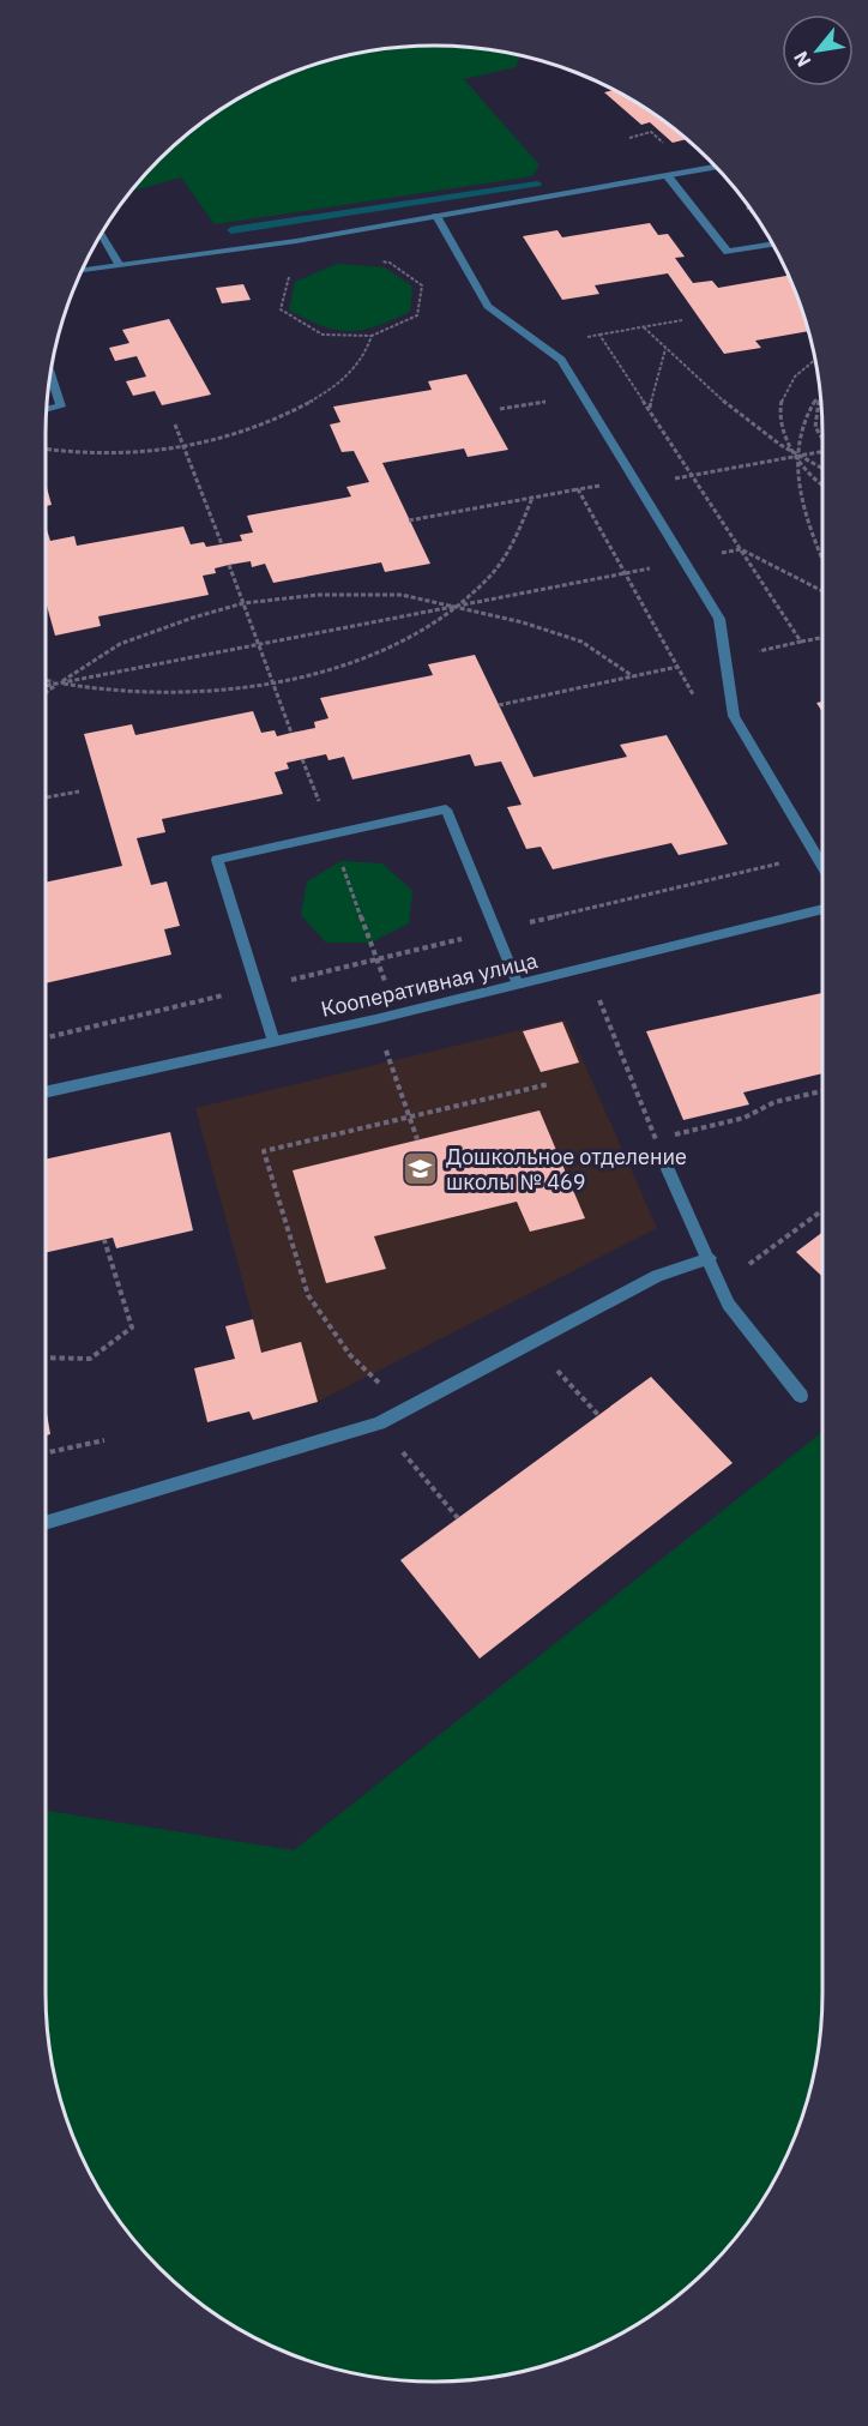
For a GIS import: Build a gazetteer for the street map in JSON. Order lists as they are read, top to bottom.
{
  "streets": {
    "street": ["Кооперативная улица"]
  },
  "places": {
    "school or university": ["Дошкольное отделение школы № 469"]
  },
  "north": "bottom left"
}
